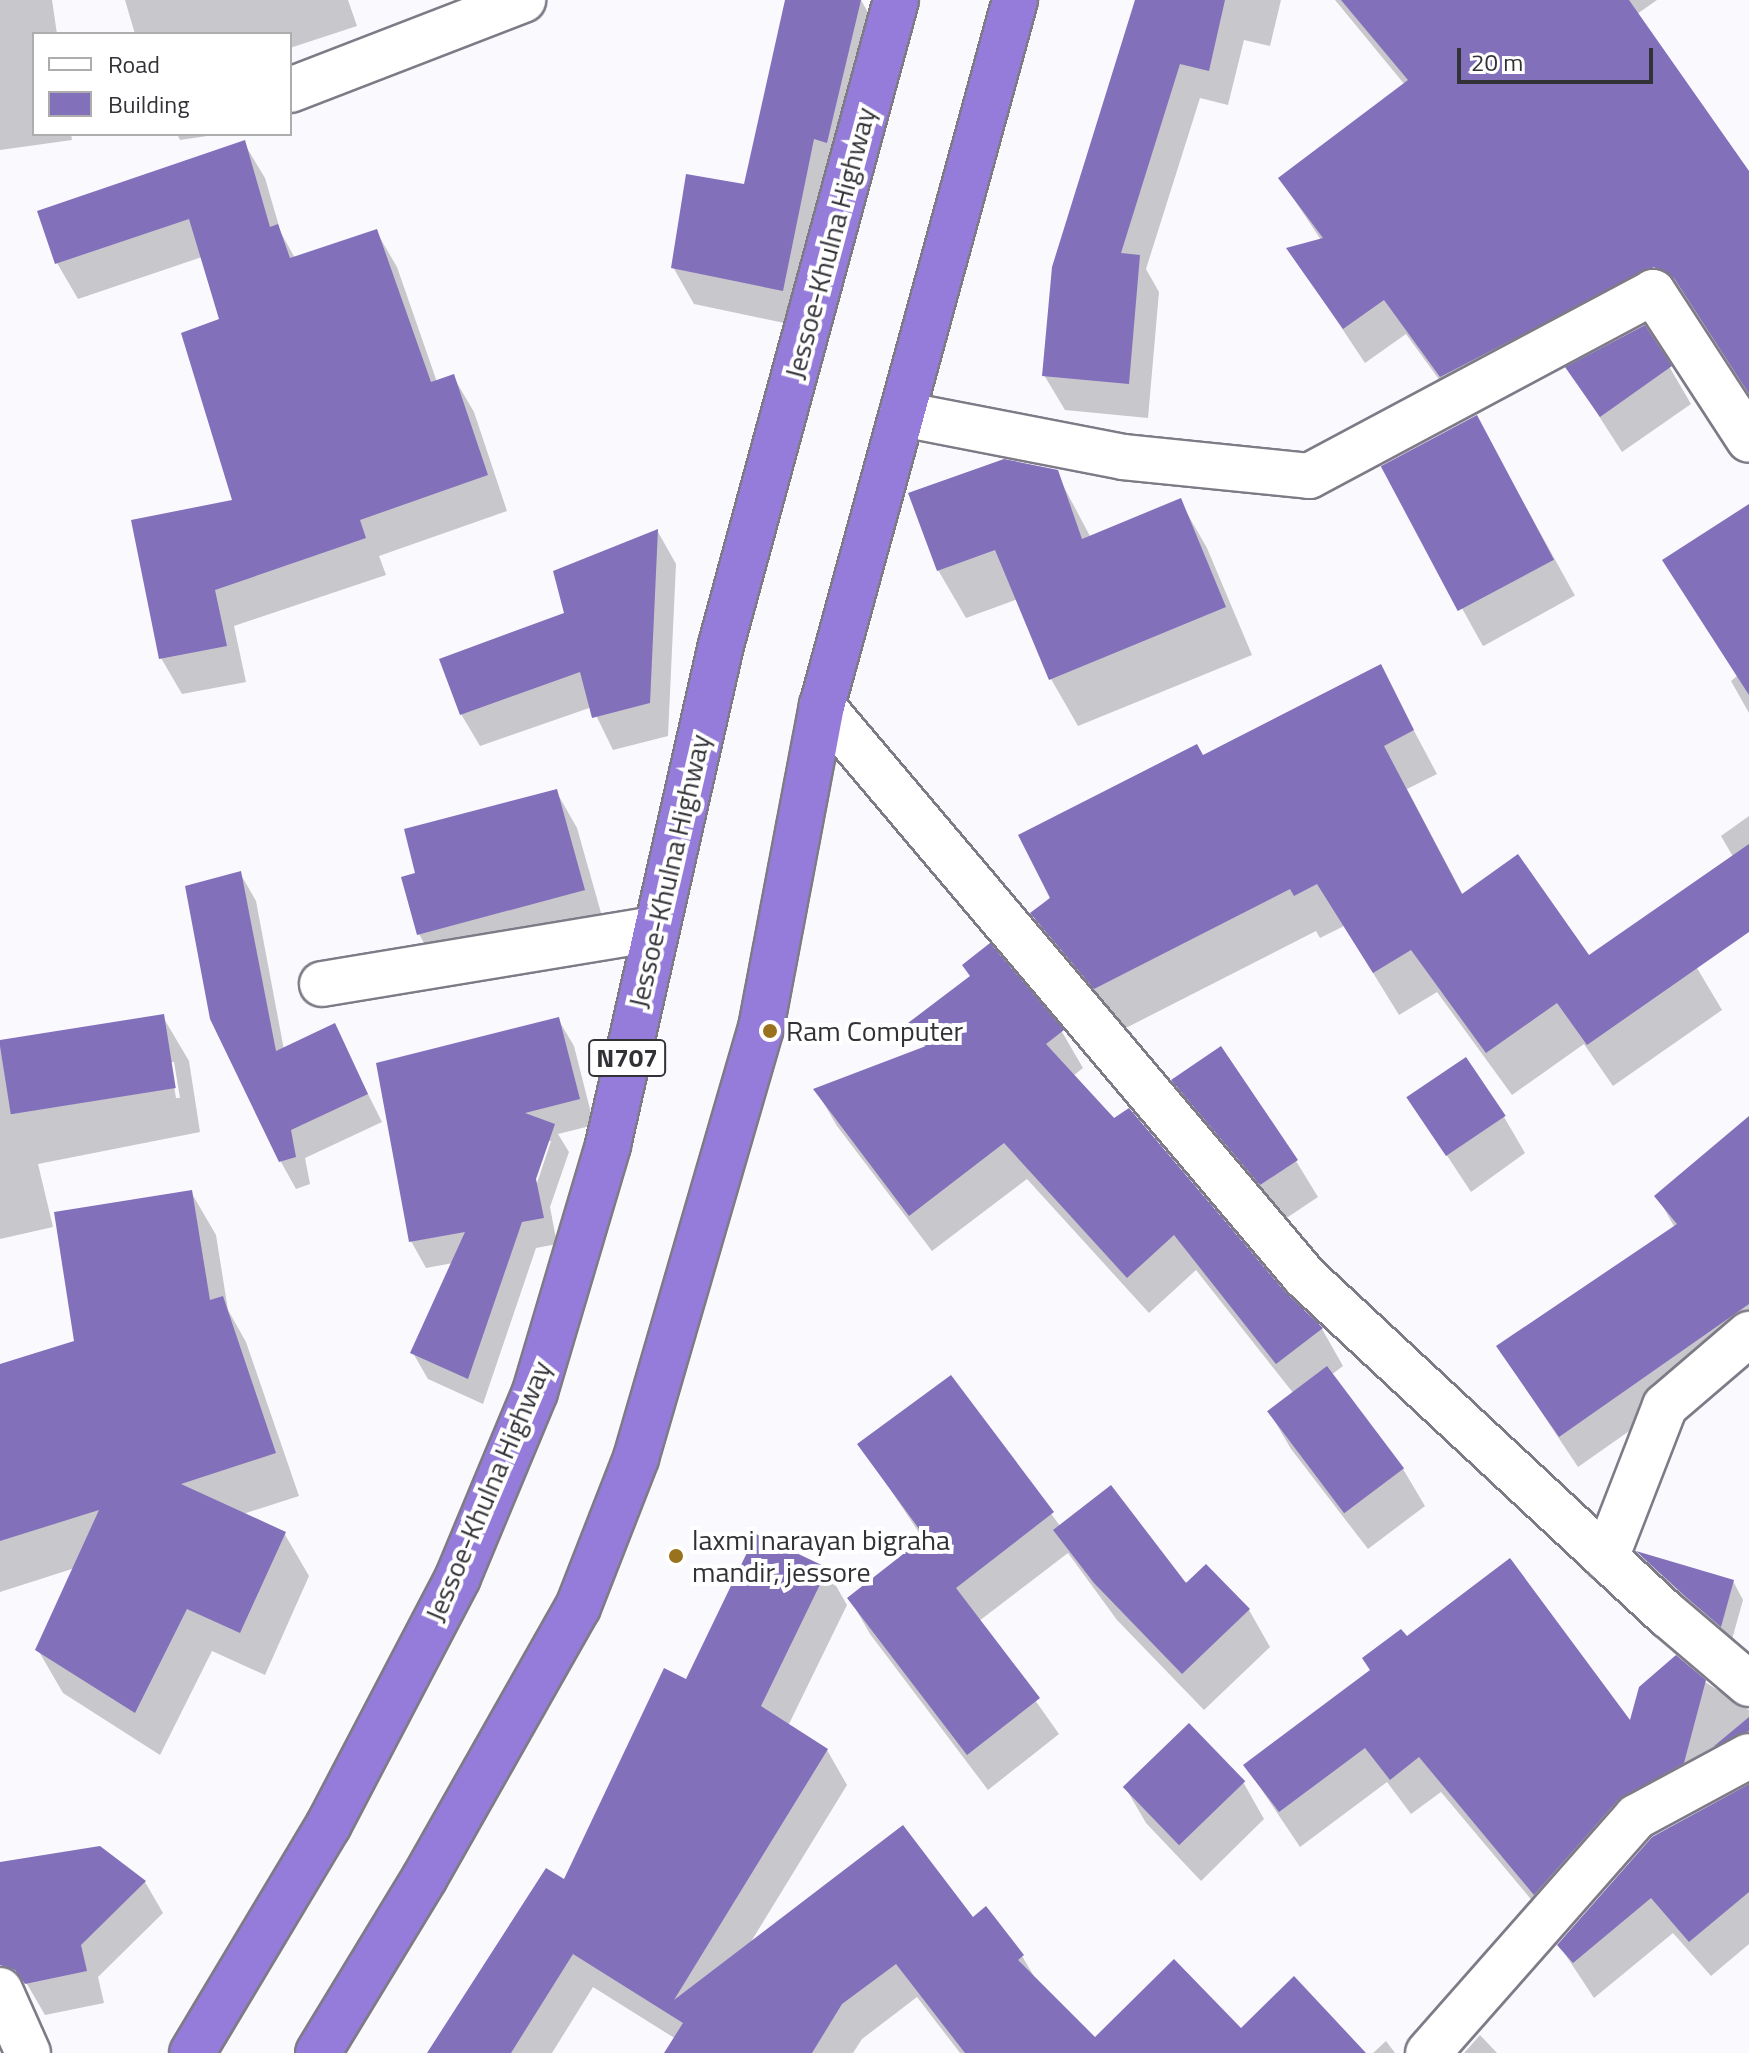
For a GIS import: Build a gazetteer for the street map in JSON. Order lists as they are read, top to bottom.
{
  "streets": {
    "highway": ["Jessoe-Khulna Highway", "N707"]
  },
  "places": ["Ram Computer", "laxmi narayan bigraha mandir, jessore"],
  "legend": ["Road", "Building"],
  "scale_bar": "20 m"
}
